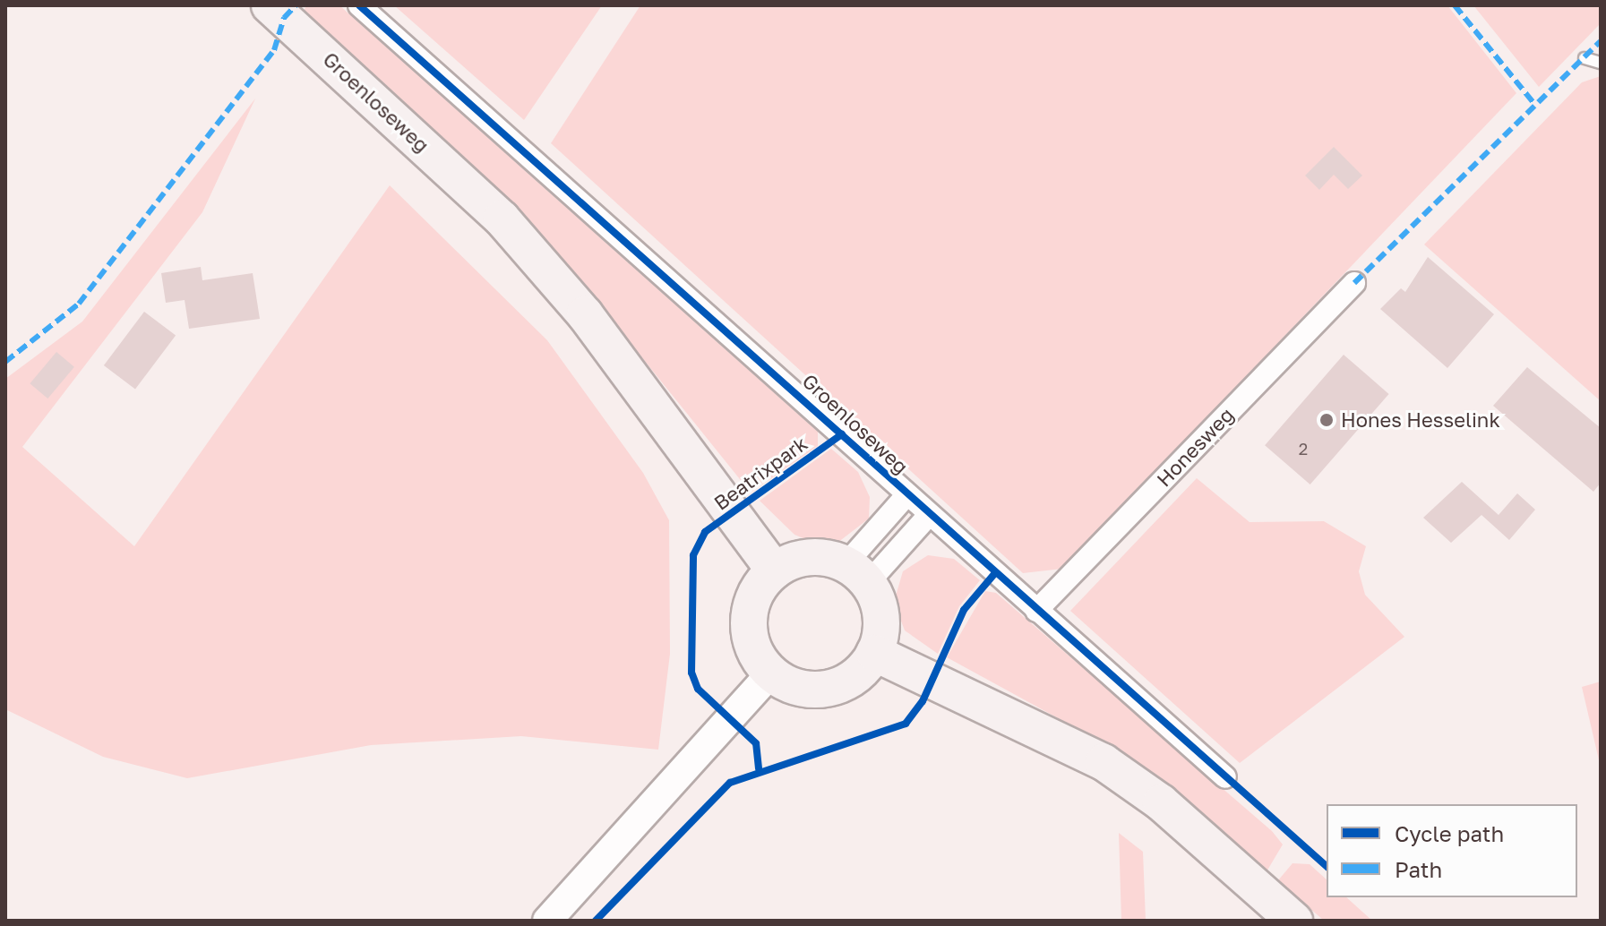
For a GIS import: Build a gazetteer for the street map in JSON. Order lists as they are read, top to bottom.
{
  "streets": {
    "main road": ["Groenloseweg"],
    "street": ["Honesweg"],
    "cycle path": ["Beatrixpark"]
  },
  "crossings": [
    ["Groenloseweg", "Honesweg"]
  ],
  "places": ["Hones Hesselink"],
  "house_numbers": ["2"],
  "legend": ["Cycle path", "Path"]
}
